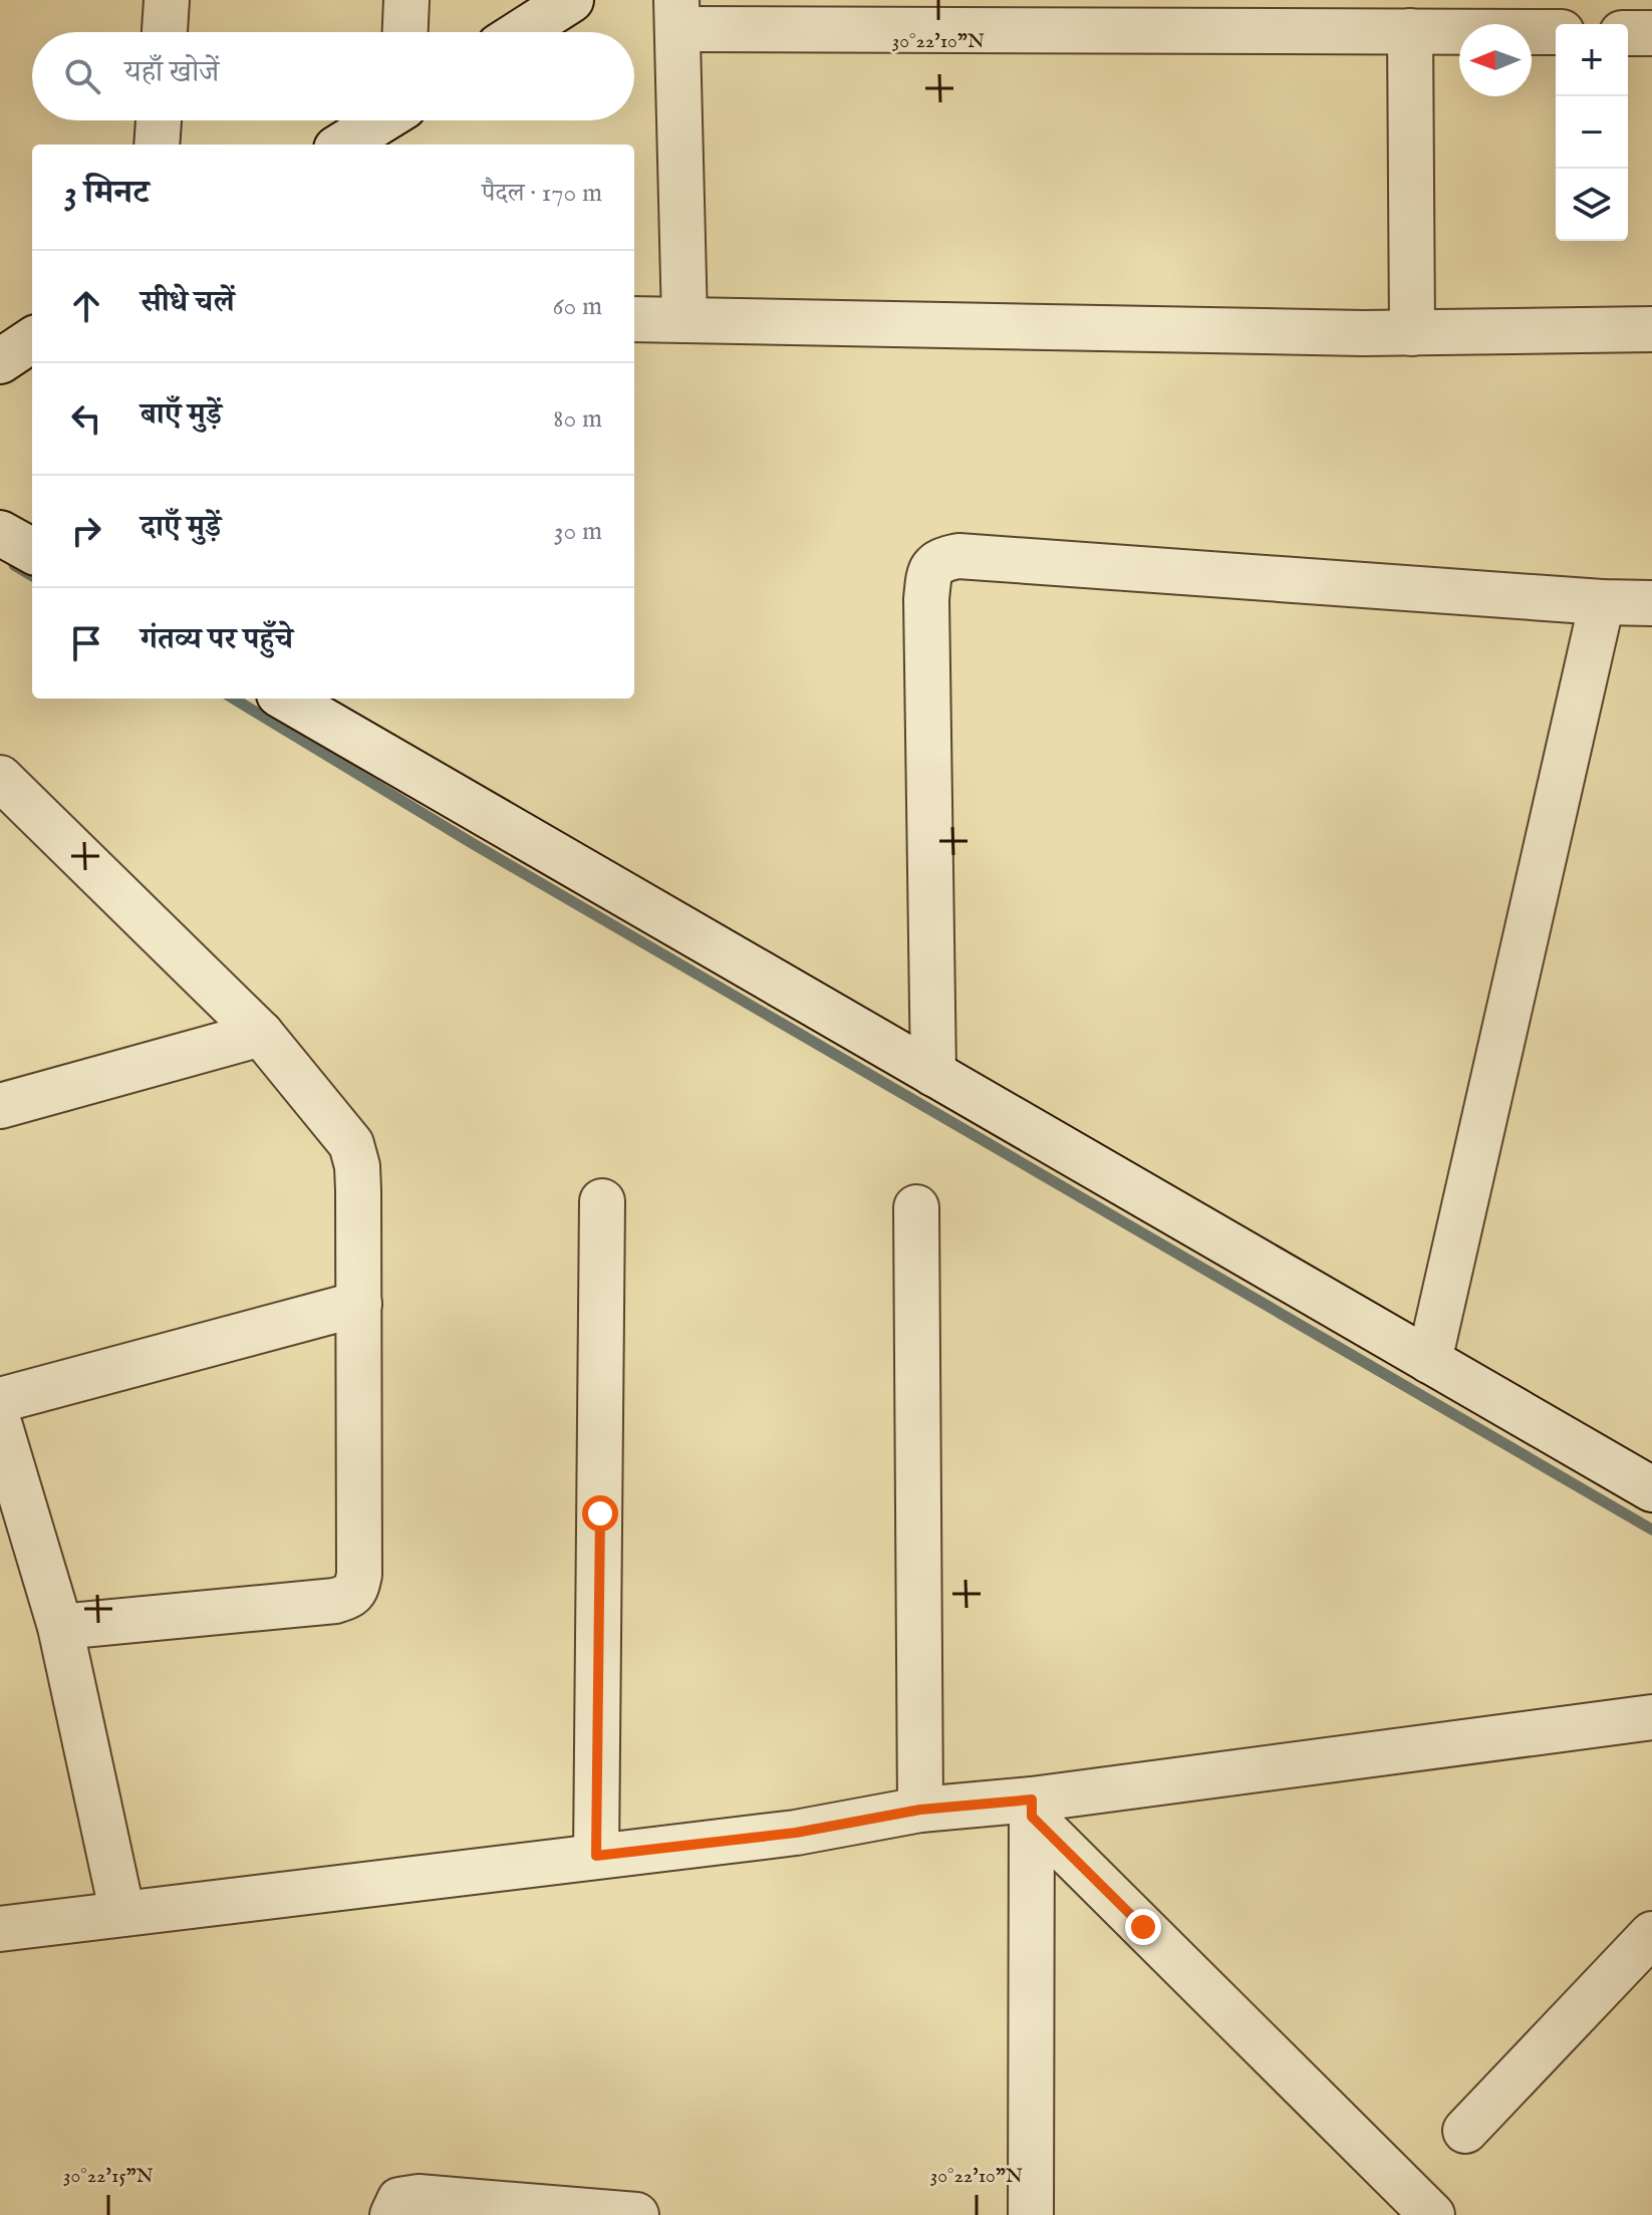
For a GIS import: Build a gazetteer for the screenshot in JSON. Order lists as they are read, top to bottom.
{
  "north": "left",
  "page": {
    "map_buttons": ["+", "−"],
    "search": "यहाँ खोजें",
    "heading": ["3 मिनट", "पैदल · 170 m"],
    "list": [
      ["सीधे चलें", "60 m"],
      ["बाएँ मुड़ें", "80 m"],
      ["दाएँ मुड़ें", "30 m"],
      "गंतव्य पर पहुँचे"
    ]
  },
  "coordinates": ["30°22'10\"N", "30°22'15\"N"]
}
